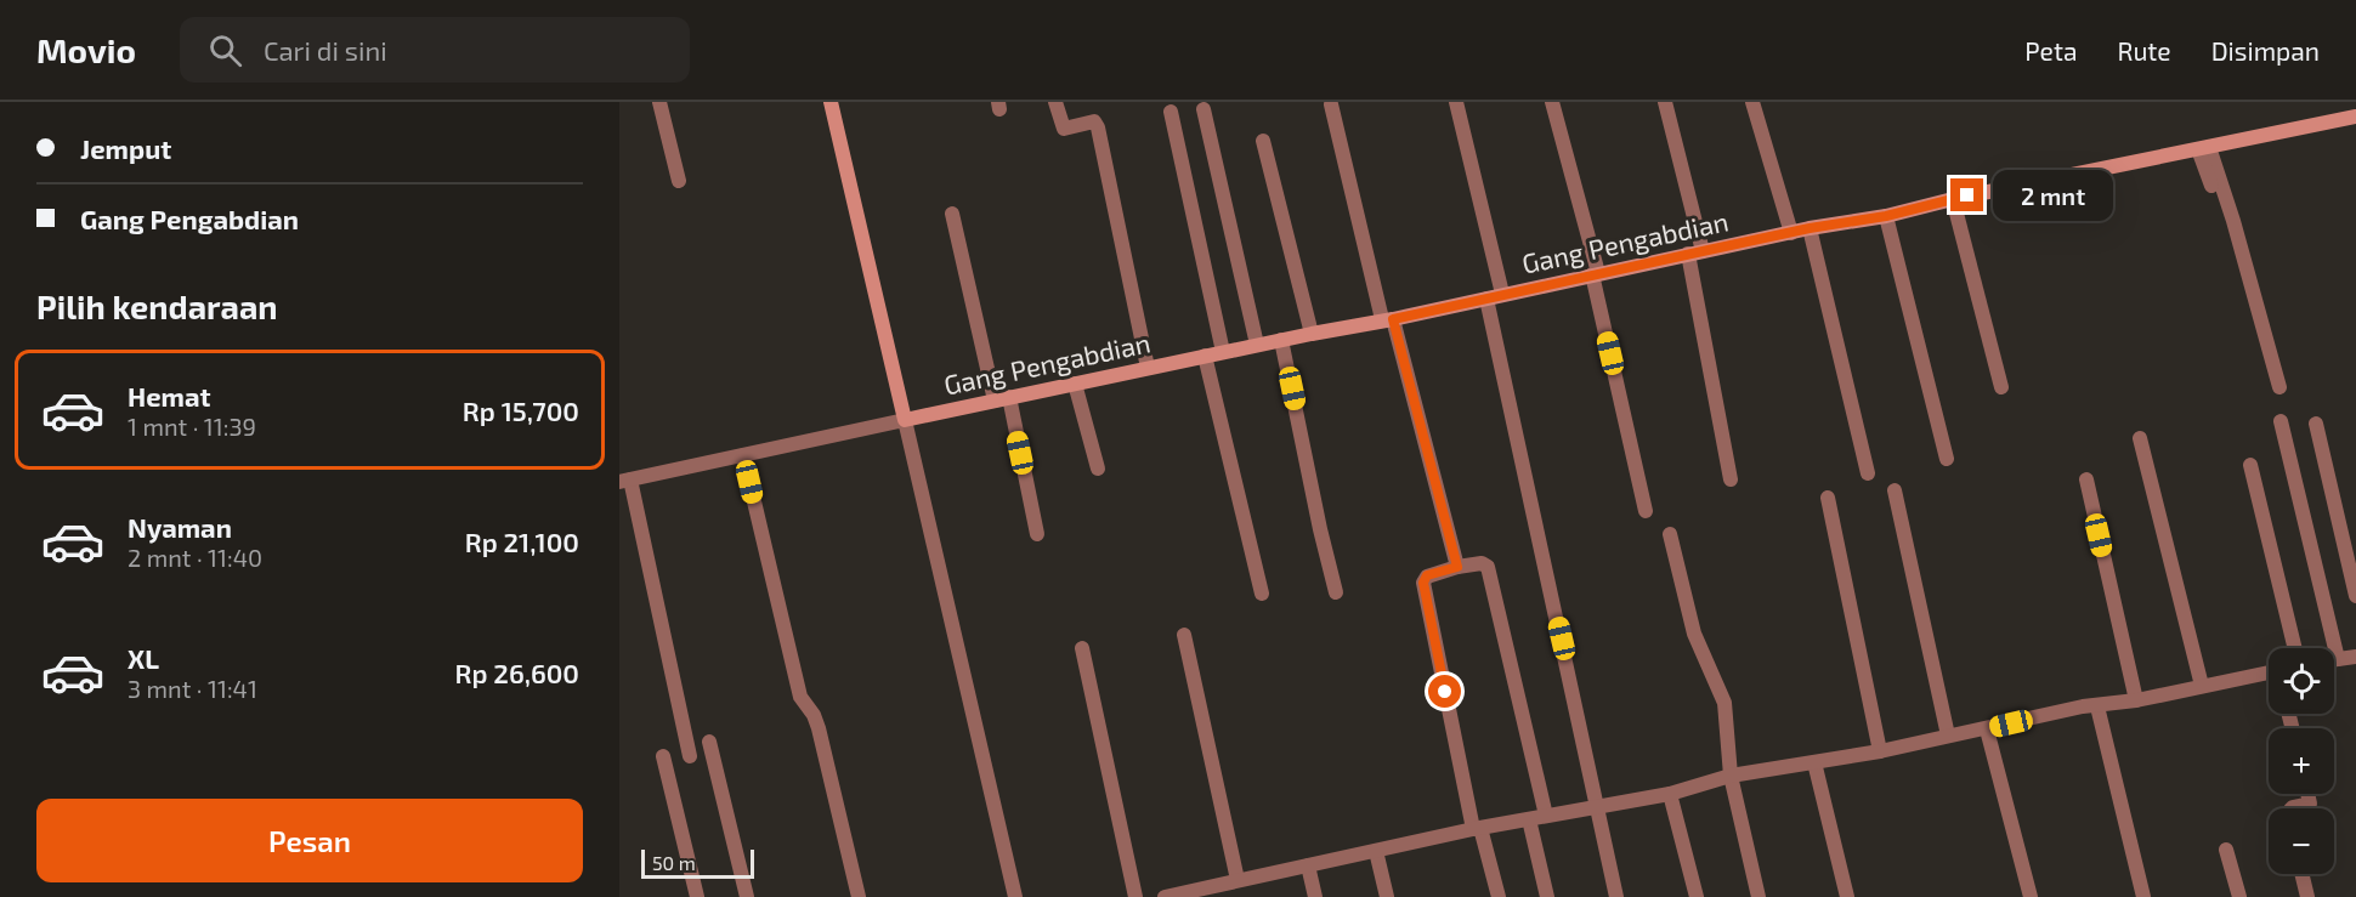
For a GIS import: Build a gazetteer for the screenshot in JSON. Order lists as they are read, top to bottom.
{
  "streets": {
    "street": ["Gang Pengabdian"]
  },
  "scale_bar": "50 m",
  "page": {
    "header": "Movio",
    "search": "Cari di sini",
    "nav": ["Peta", "Rute", "Disimpan"],
    "banner": ["Jemput", "Gang Pengabdian"],
    "bubble": "2 mnt",
    "heading": "Pilih kendaraan",
    "list": [
      {
        "name": "Hemat",
        "note": "1 mnt · 11:39",
        "value": "Rp 15,700"
      },
      {
        "name": "Nyaman",
        "note": "2 mnt · 11:40",
        "value": "Rp 21,100"
      },
      {
        "name": "XL",
        "note": "3 mnt · 11:41",
        "value": "Rp 26,600"
      }
    ],
    "map_buttons": ["+", "−"],
    "buttons": "Pesan",
    "scale": "50 m"
  }
}
